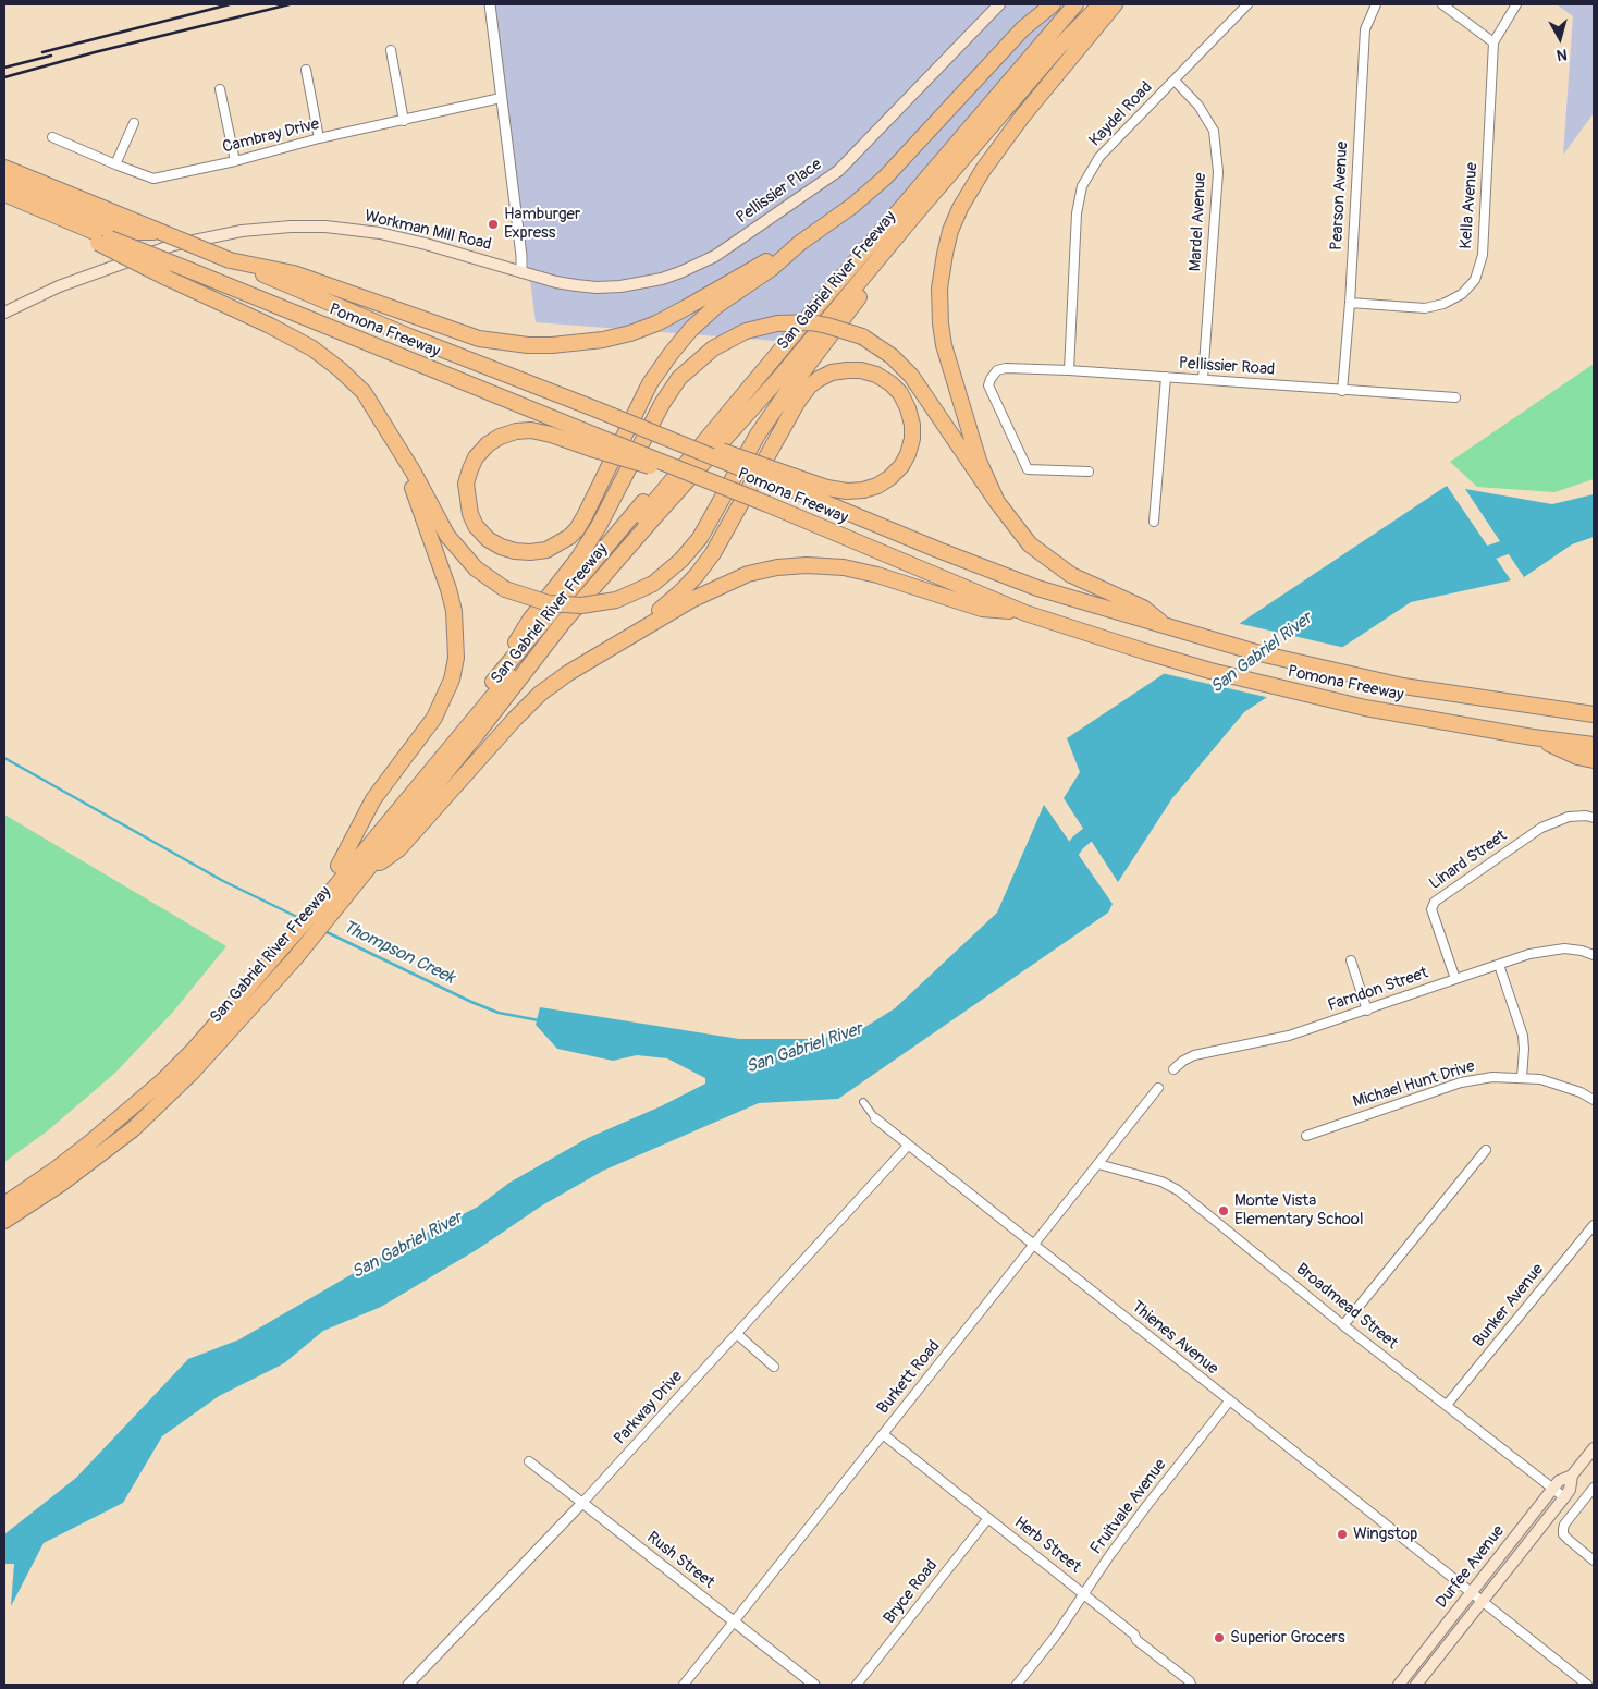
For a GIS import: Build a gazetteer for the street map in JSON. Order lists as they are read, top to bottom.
{
  "streets": {
    "highway": ["San Gabriel River Freeway", "Pomona Freeway"],
    "main road": ["Pellissier Place", "Workman Mill Road", "Durfee Avenue"],
    "street": [
      "Kaydel Road",
      "Cambray Drive",
      "Pearson Avenue",
      "Kella Avenue",
      "Mardel Avenue",
      "Pellissier Road",
      "Linard Street",
      "Farndon Street",
      "Michael Hunt Drive",
      "Bunker Avenue",
      "Broadmead Street",
      "Thienes Avenue",
      "Burkett Road",
      "Parkway Drive",
      "Fruitvale Avenue",
      "Herb Street",
      "Rush Street",
      "Bryce Road"
    ]
  },
  "crossings": [
    ["Kaydel Road", "Mardel Avenue"],
    ["Kaydel Road", "Pellissier Road"],
    ["Pellissier Place", "Workman Mill Road"],
    ["Pearson Avenue", "Kella Avenue"],
    ["Pearson Avenue", "Pellissier Road"],
    ["Mardel Avenue", "Pellissier Road"],
    ["Linard Street", "Farndon Street"],
    ["Bunker Avenue", "Broadmead Street"],
    ["Broadmead Street", "Burkett Road"],
    ["Broadmead Street", "Durfee Avenue"],
    ["Thienes Avenue", "Burkett Road"],
    ["Thienes Avenue", "Parkway Drive"],
    ["Thienes Avenue", "Fruitvale Avenue"],
    ["Thienes Avenue", "Durfee Avenue"],
    ["Burkett Road", "Herb Street"],
    ["Burkett Road", "Rush Street"],
    ["Parkway Drive", "Rush Street"],
    ["Fruitvale Avenue", "Herb Street"],
    ["Herb Street", "Bryce Road"]
  ],
  "water": ["San Gabriel River", "Thompson Creek"],
  "places": [
    "Hamburger Express",
    "Monte Vista Elementary School",
    "Wingstop",
    "Superior Grocers"
  ],
  "north": "bottom"
}
